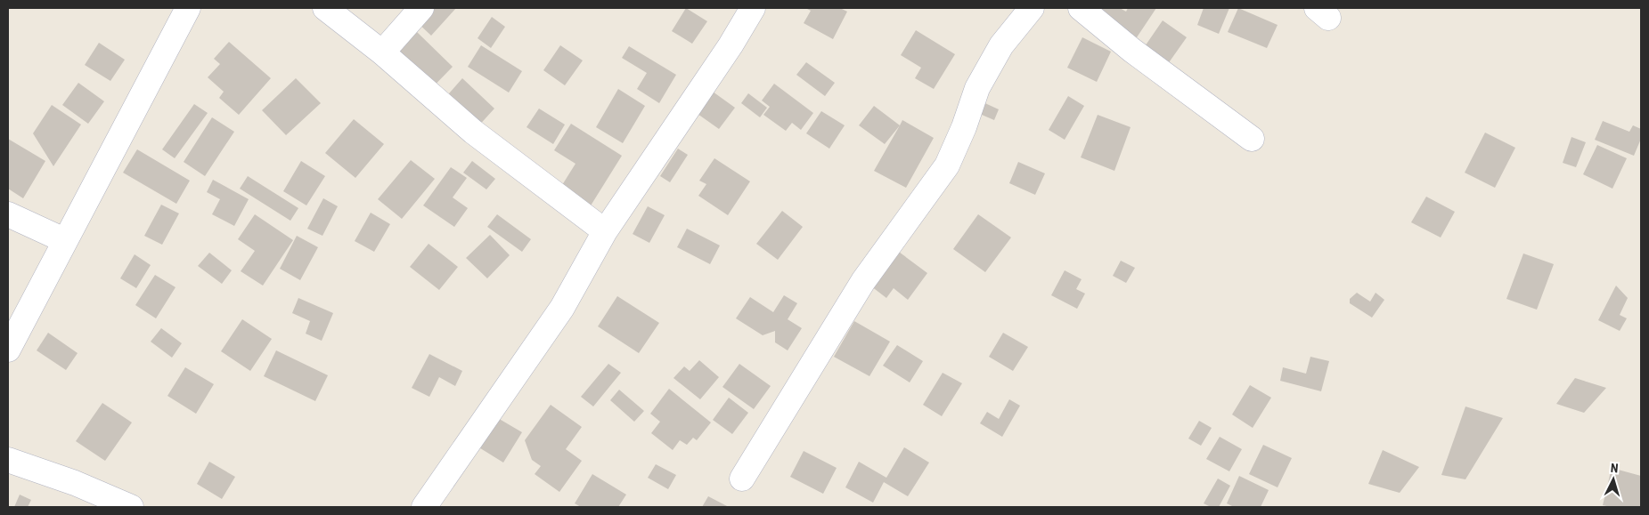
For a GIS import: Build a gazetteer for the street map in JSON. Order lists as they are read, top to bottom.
{
  "north": "top"
}
